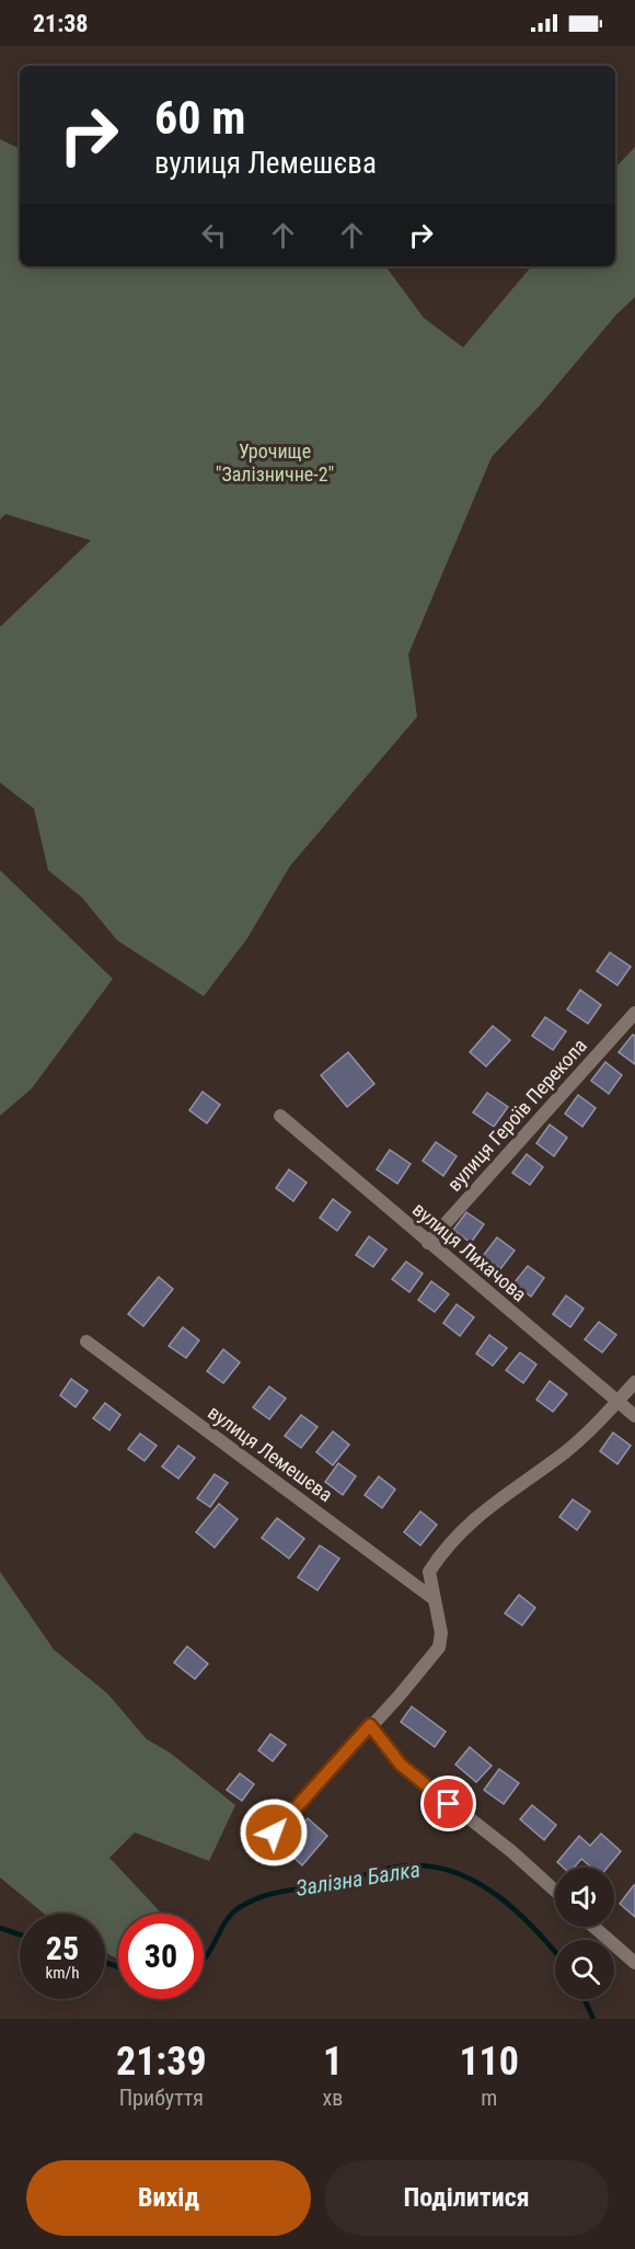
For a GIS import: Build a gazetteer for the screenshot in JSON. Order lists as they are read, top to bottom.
{
  "streets": {
    "street": ["вулиця Героїв Перекопа", "вулиця Лихачова", "вулиця Лемешєва"]
  },
  "crossings": [
    ["вулиця Героїв Перекопа", "вулиця Лихачова"]
  ],
  "water": ["Залізна Балка"],
  "parks": ["Урочище \"Залізничне-2\""],
  "page": {
    "status": "21:38",
    "turn": ["60 m", "вулиця Лемешєва"],
    "speed": "25 km/h",
    "limit": "30",
    "eta": [
      "21:39",
      "Прибуття",
      "1",
      "хв",
      "110",
      "m"
    ],
    "buttons": ["Вихід", "Поділитися"]
  }
}
